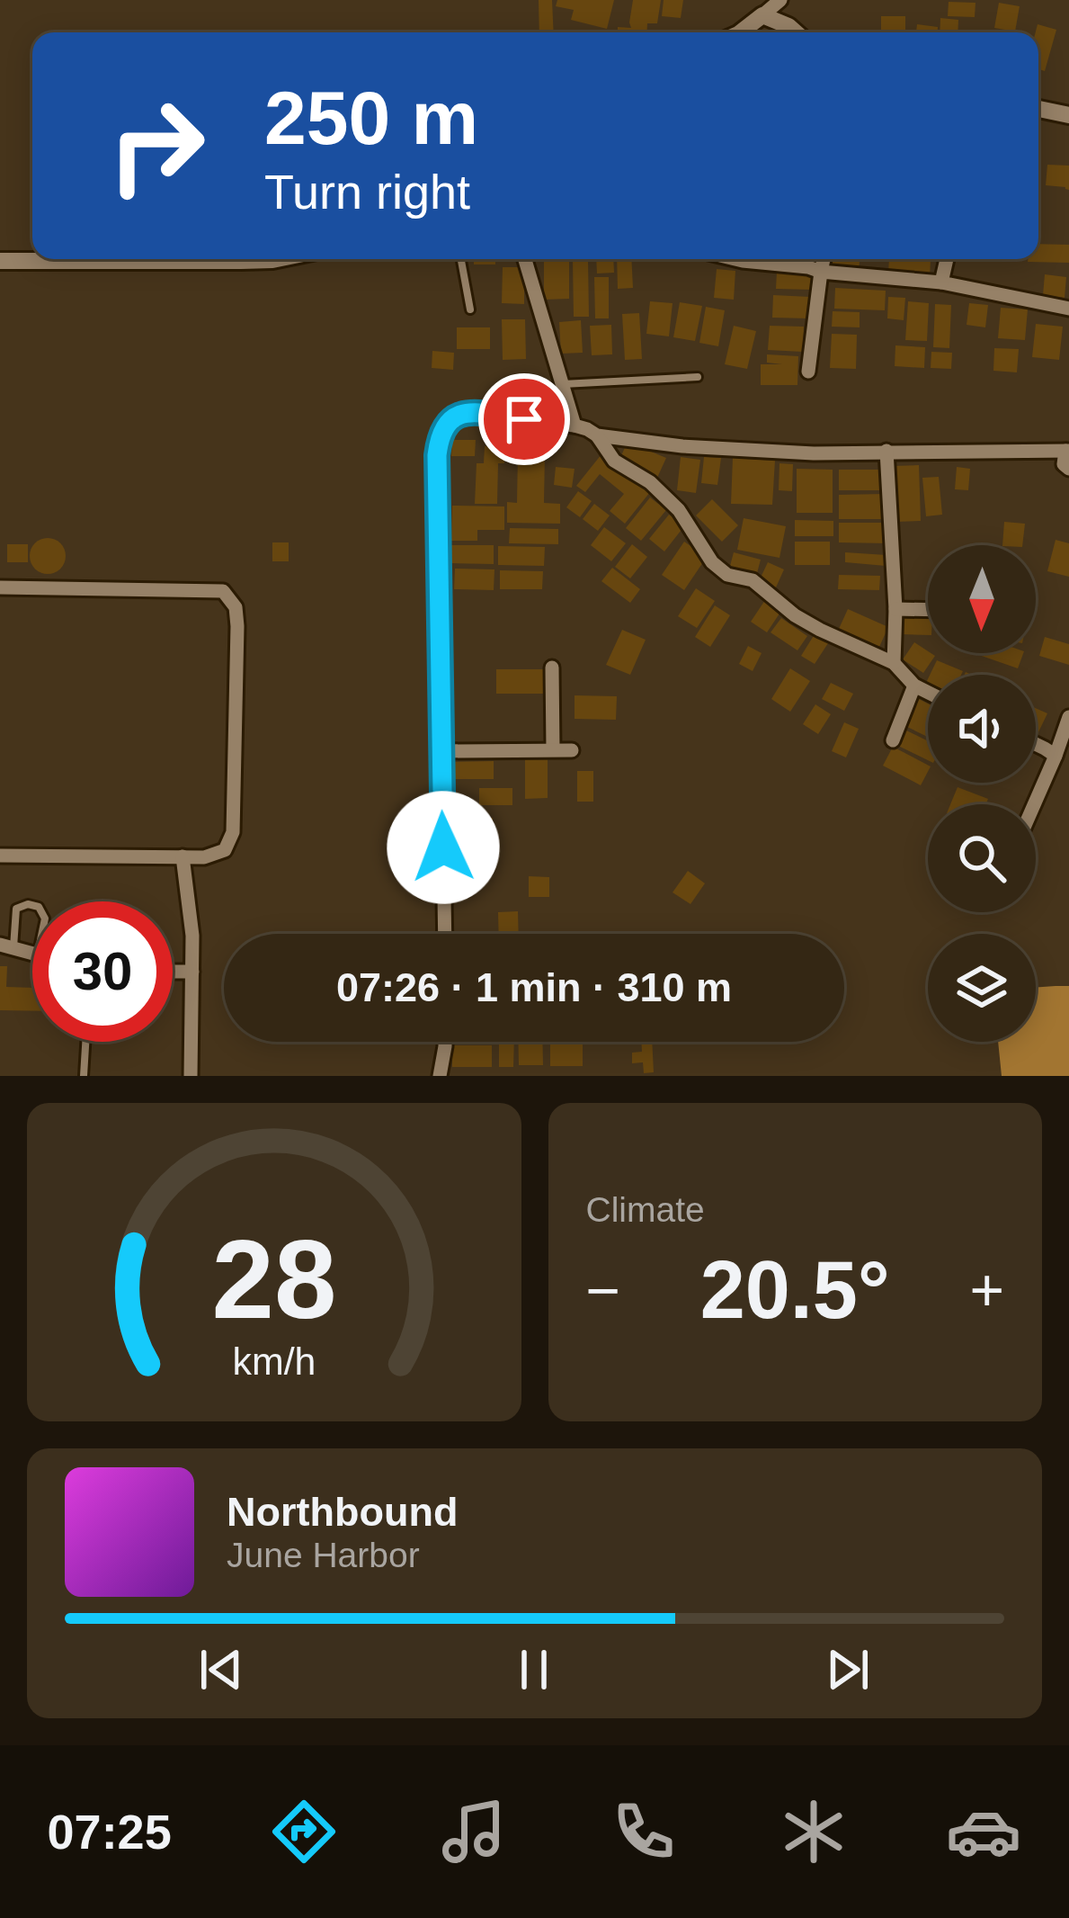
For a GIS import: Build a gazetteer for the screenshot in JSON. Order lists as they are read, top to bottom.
{
  "north": "bottom",
  "page": {
    "turn": ["250 m", "Turn right"],
    "limit": "30",
    "trip": "07:26 · 1 min · 310 m",
    "tile": "Climate",
    "heat": ["−", "20.5°", "+"],
    "song": ["Northbound", "June Harbor"],
    "tabs": "07:25",
    "gauge": ["28", "km/h"]
  }
}
